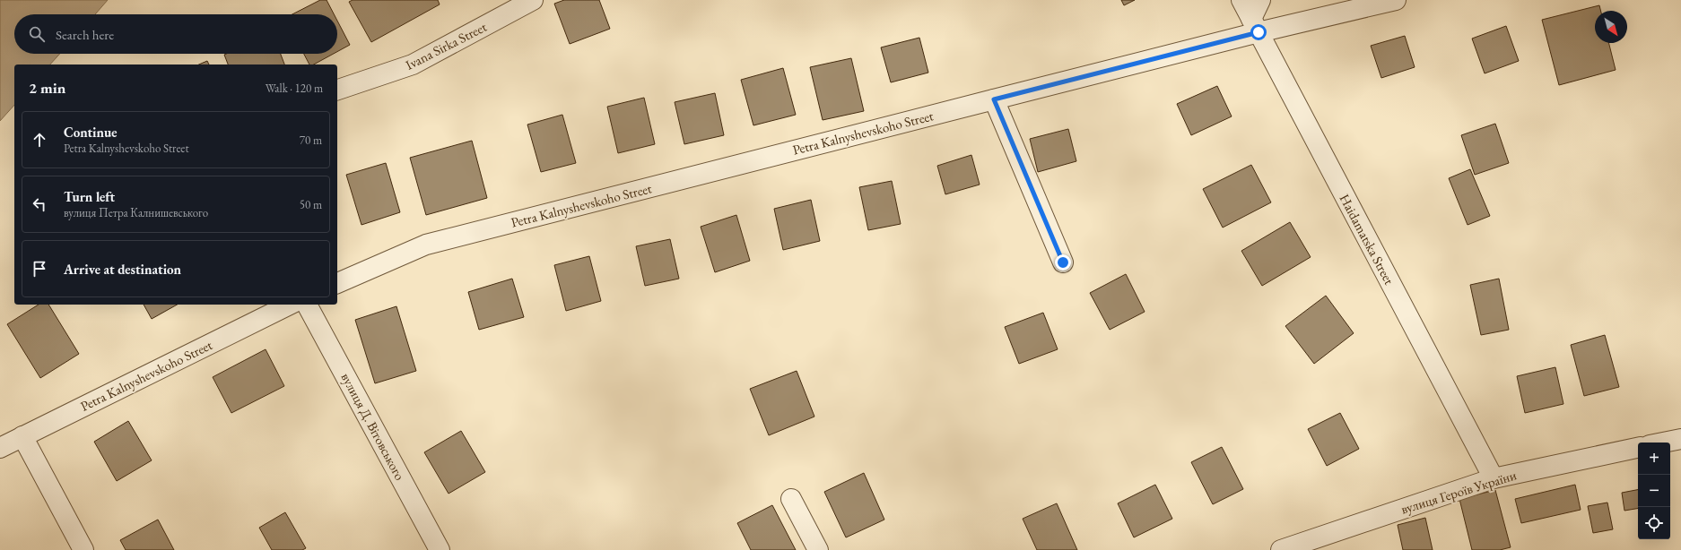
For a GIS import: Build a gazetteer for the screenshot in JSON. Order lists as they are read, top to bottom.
{
  "streets": {
    "street": [
      "Ivana Sirka Street",
      "Petra Kalnyshevskoho Street",
      "Haidamatska Street",
      "вулиця Д. Вітовського",
      "вулиця Героїв України"
    ]
  },
  "crossings": [
    ["Petra Kalnyshevskoho Street", "Haidamatska Street"],
    ["Haidamatska Street", "вулиця Героїв України"]
  ],
  "north": "bottom right",
  "page": {
    "search": "Search here",
    "heading": ["2 min", "Walk · 120 m"],
    "list": [
      ["Continue", "Petra Kalnyshevskoho Street", "70 m"],
      ["Turn left", "вулиця Петра Калнишевського", "50 m"],
      "Arrive at destination"
    ],
    "map_buttons": ["+", "−"]
  }
}
